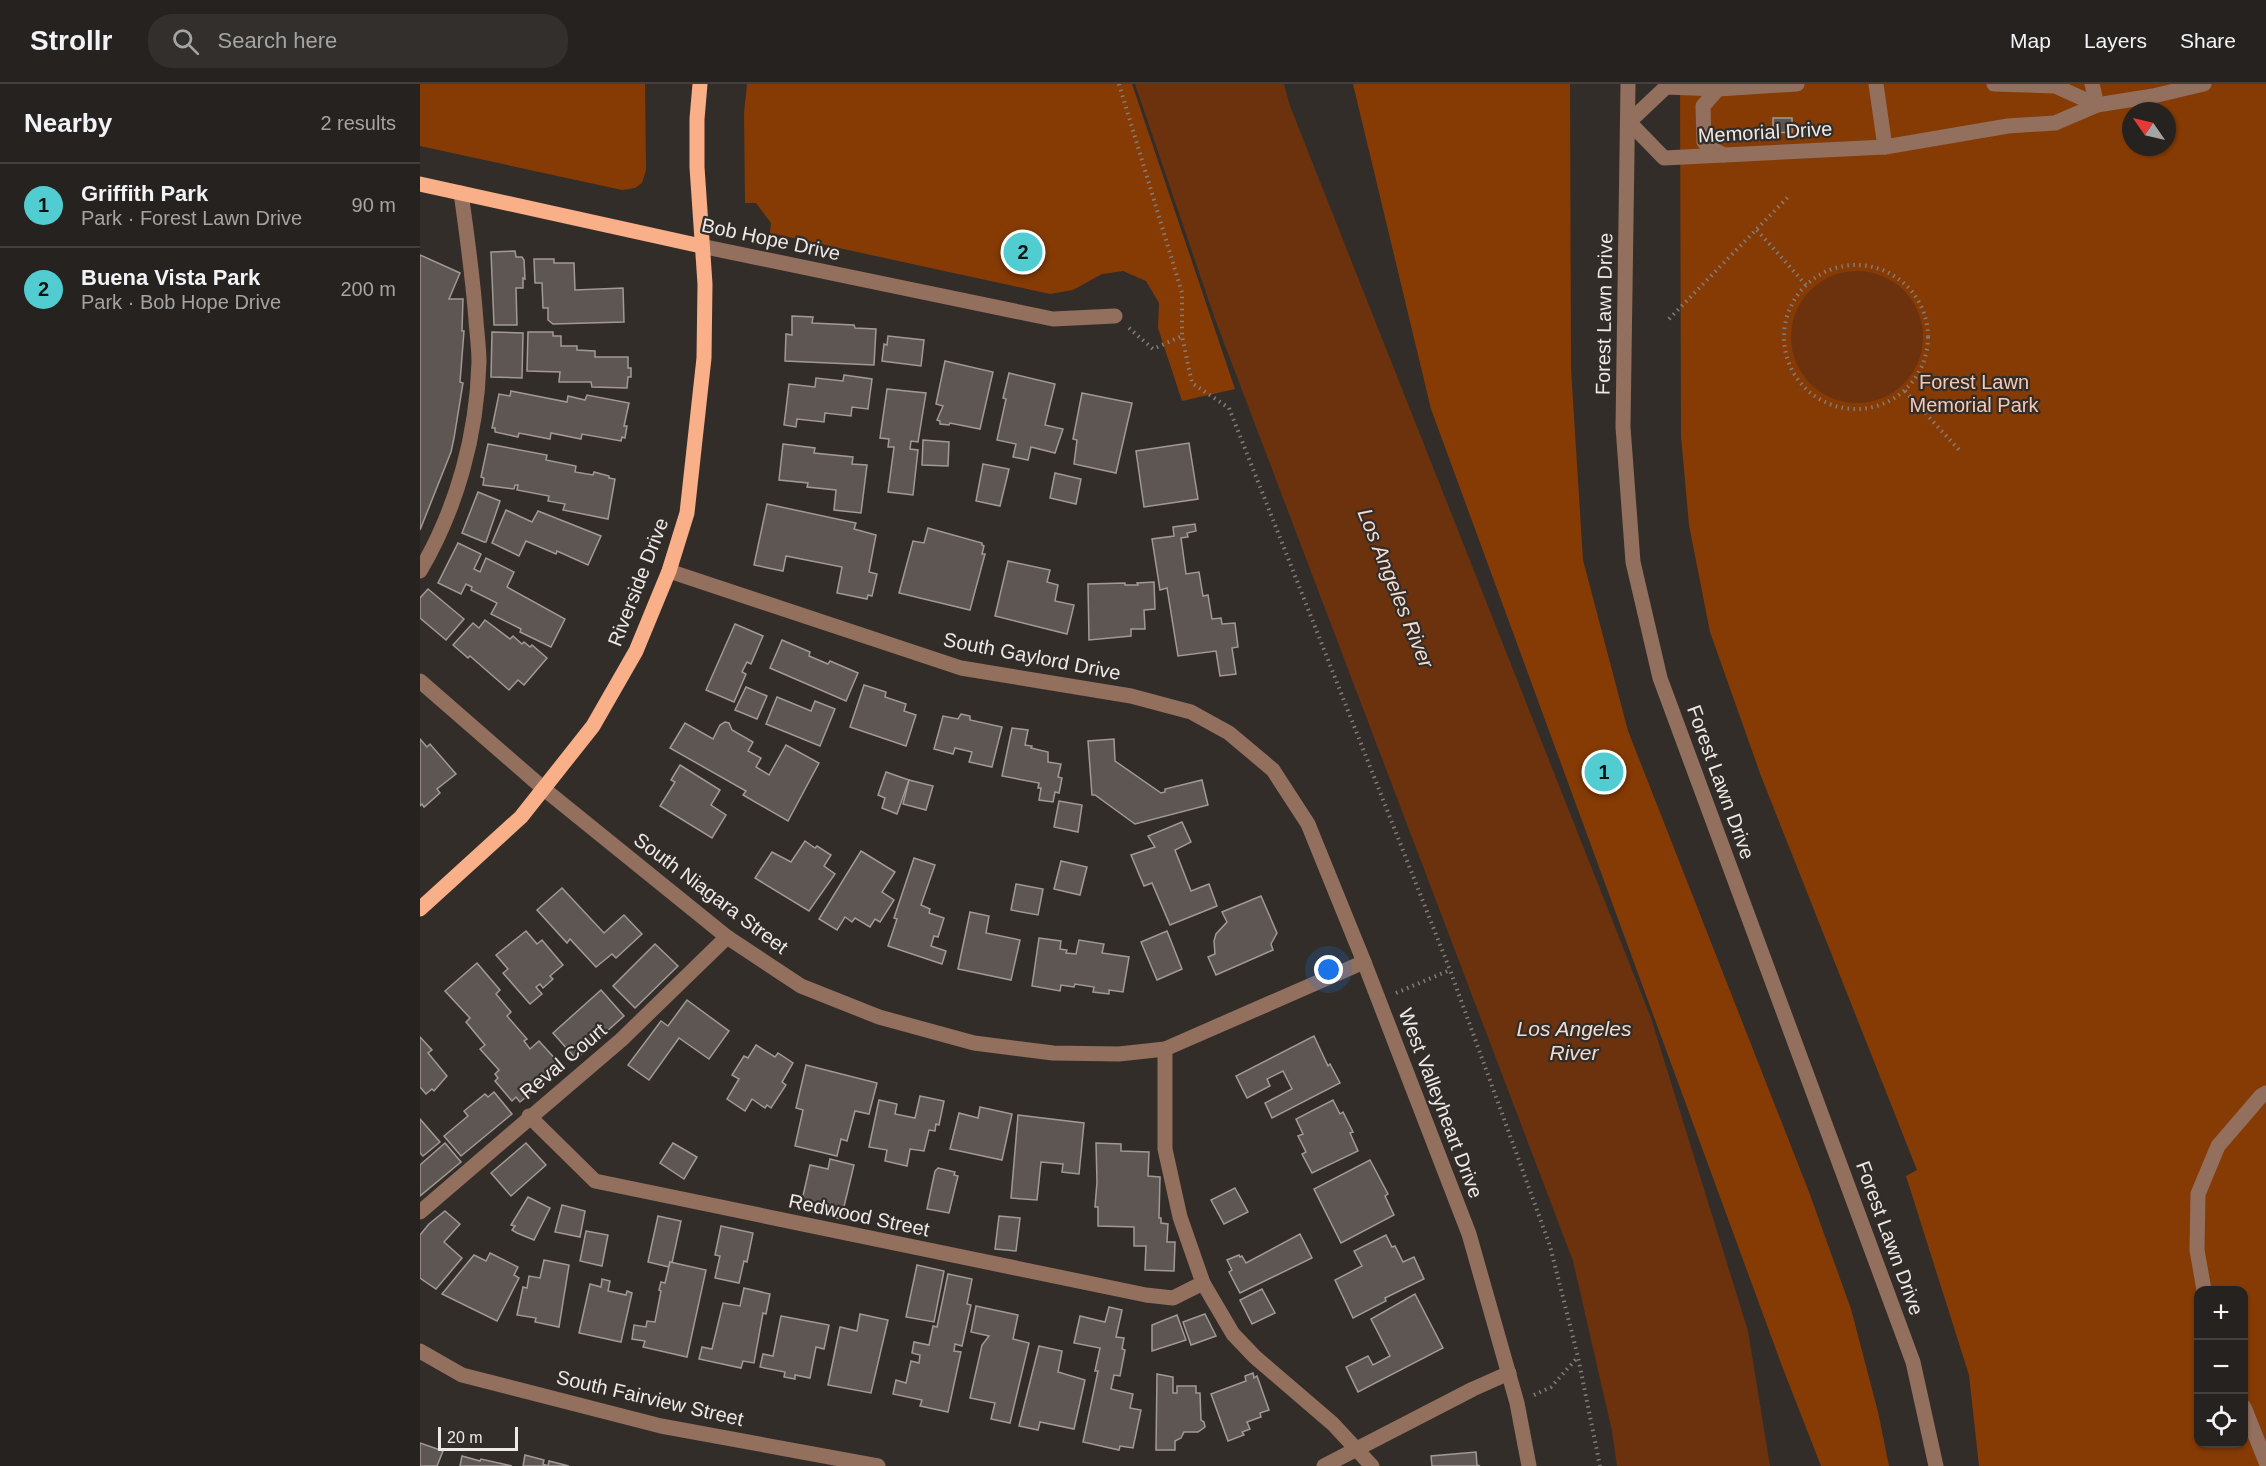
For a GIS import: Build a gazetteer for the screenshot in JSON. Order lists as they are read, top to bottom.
{
  "streets": {
    "main road": ["Bob Hope Drive", "Riverside Drive"],
    "street": [
      "Memorial Drive",
      "Forest Lawn Drive",
      "South Gaylord Drive",
      "South Niagara Street",
      "Reval Court",
      "West Valleyheart Drive",
      "Redwood Street",
      "South Fairview Street"
    ]
  },
  "crossings": [
    ["Memorial Drive", "Forest Lawn Drive"],
    ["Bob Hope Drive", "Riverside Drive"],
    ["Riverside Drive", "South Gaylord Drive"],
    ["Riverside Drive", "South Niagara Street"],
    ["South Gaylord Drive", "West Valleyheart Drive"],
    ["South Niagara Street", "Reval Court"],
    ["South Niagara Street", "West Valleyheart Drive"],
    ["Reval Court", "Redwood Street"]
  ],
  "water": ["Los Angeles River"],
  "parks": ["Forest Lawn Memorial Park"],
  "scale_bar": "20 m",
  "north": "top left",
  "page": {
    "header": "Strollr",
    "search": "Search here",
    "nav": ["Map", "Layers", "Share"],
    "heading": ["Nearby", "2 results"],
    "list": [
      {
        "mark": "1",
        "name": "Griffith Park",
        "note": "Park · Forest Lawn Drive",
        "value": "90 m"
      },
      {
        "mark": "2",
        "name": "Buena Vista Park",
        "note": "Park · Bob Hope Drive",
        "value": "200 m"
      }
    ],
    "pins": ["2", "1"],
    "map_buttons": ["+", "−"],
    "scale": "20 m"
  }
}
